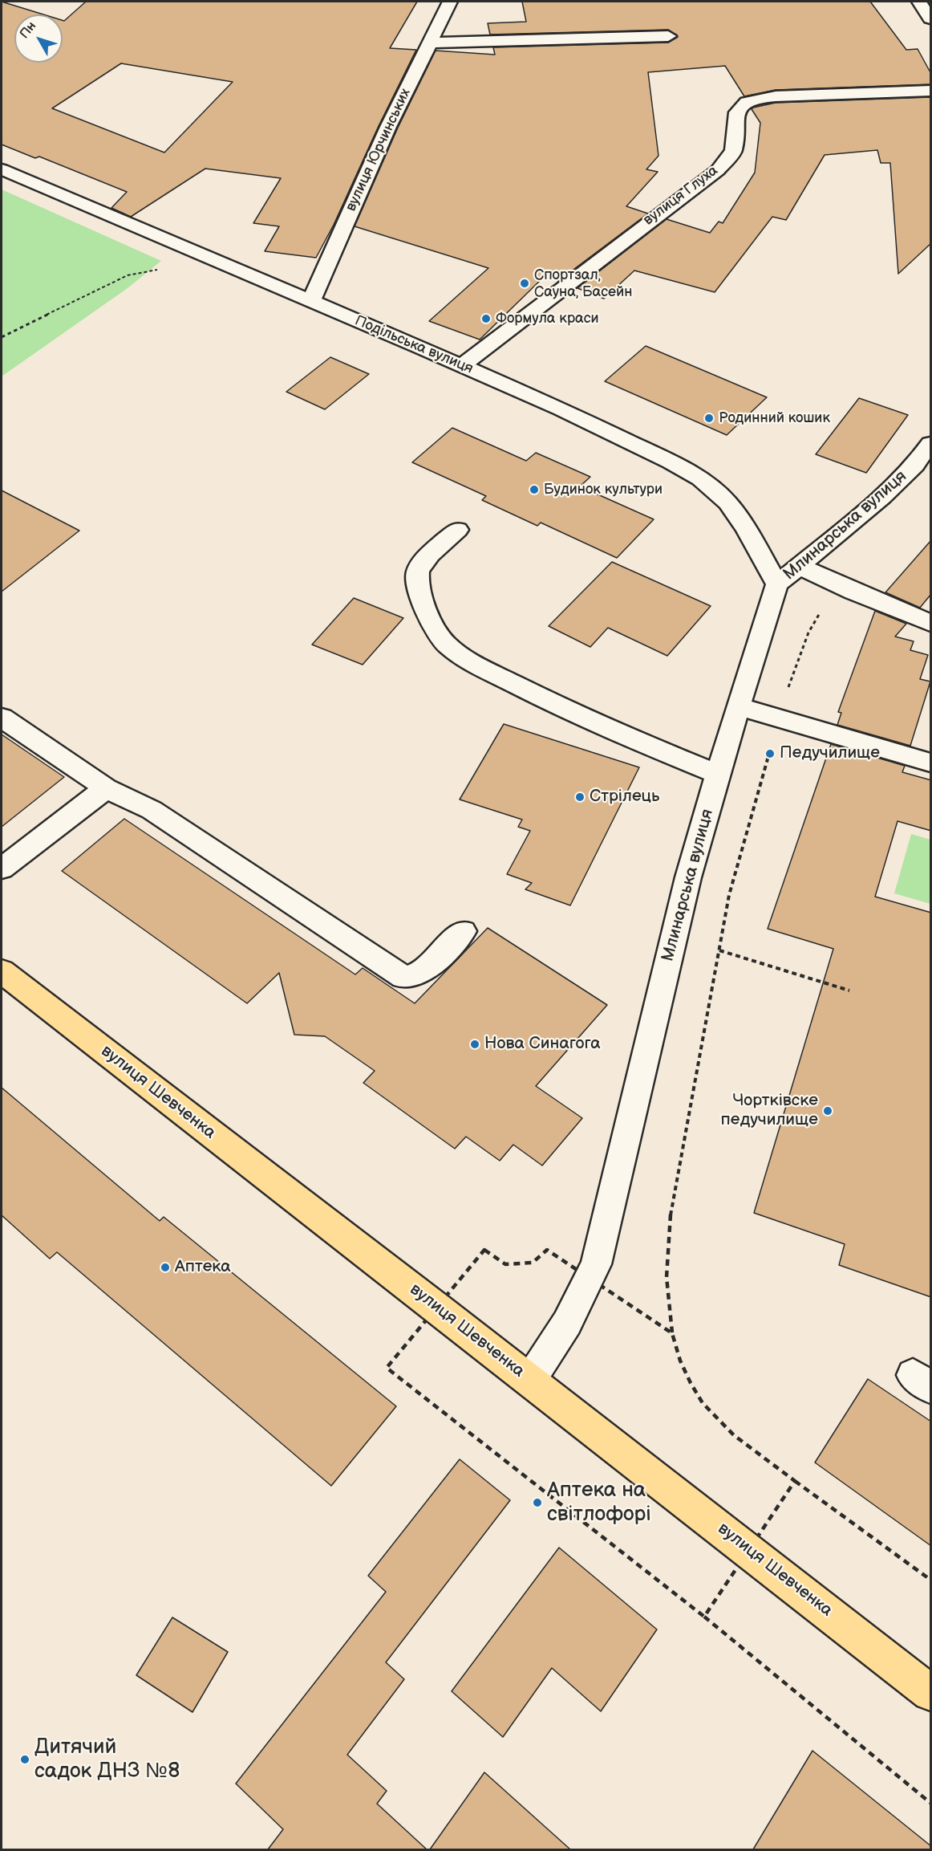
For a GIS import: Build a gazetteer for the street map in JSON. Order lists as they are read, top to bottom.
{
  "streets": {
    "main road": ["вулиця Шевченка"],
    "street": [
      "вулиця Юрчинських",
      "вулиця Глуха",
      "Подільська вулиця",
      "Млинарська вулиця"
    ]
  },
  "crossings": [
    ["вулиця Юрчинських", "Подільська вулиця"],
    ["вулиця Глуха", "Подільська вулиця"],
    ["Подільська вулиця", "Млинарська вулиця"],
    ["Млинарська вулиця", "вулиця Шевченка"]
  ],
  "places": [
    "Спортзал, Сауна, Басейн",
    "Формула краси",
    "Родинний кошик",
    "Будинок культури",
    "Педучилище",
    "Стрілець",
    "Нова Синагога",
    "Чортківске педучилище",
    "Аптека",
    "Аптека на світлофорі",
    "Дитячий садок ДНЗ №8"
  ],
  "north": "top left"
}
